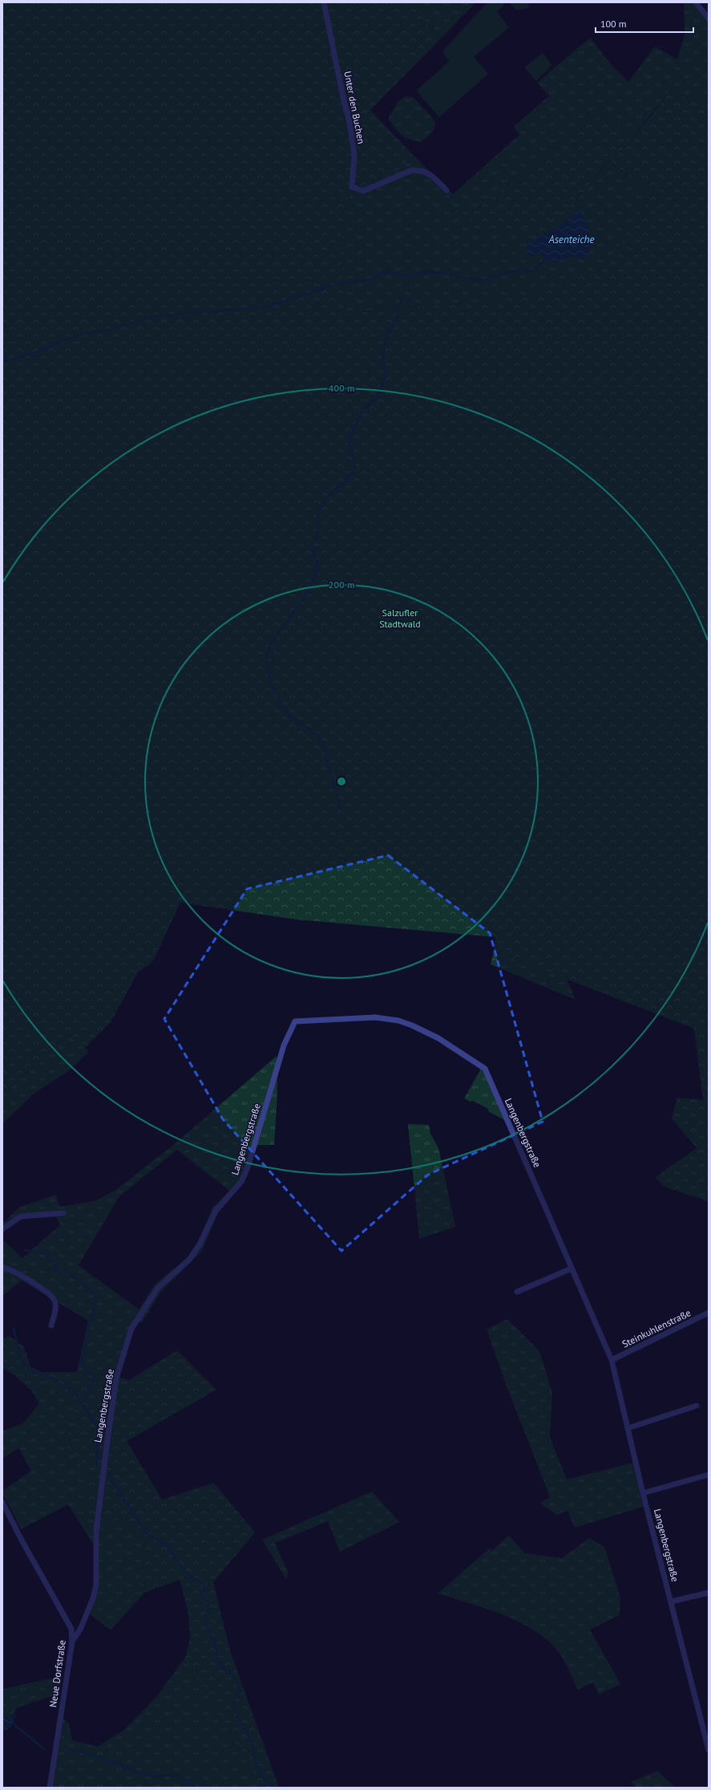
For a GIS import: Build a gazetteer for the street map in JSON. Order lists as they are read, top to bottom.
{
  "streets": {
    "street": [
      "Unter den Buchen",
      "Langenbergstraße",
      "Steinkuhlenstraße",
      "Neue Dorfstraße"
    ]
  },
  "crossings": [
    ["Langenbergstraße", "Steinkuhlenstraße"],
    ["Langenbergstraße", "Neue Dorfstraße"]
  ],
  "water": ["Asenteiche"],
  "parks": ["Salzufler Stadtwald"],
  "scale_bar": "100 m",
  "rings": ["400 m", "200 m"]
}
